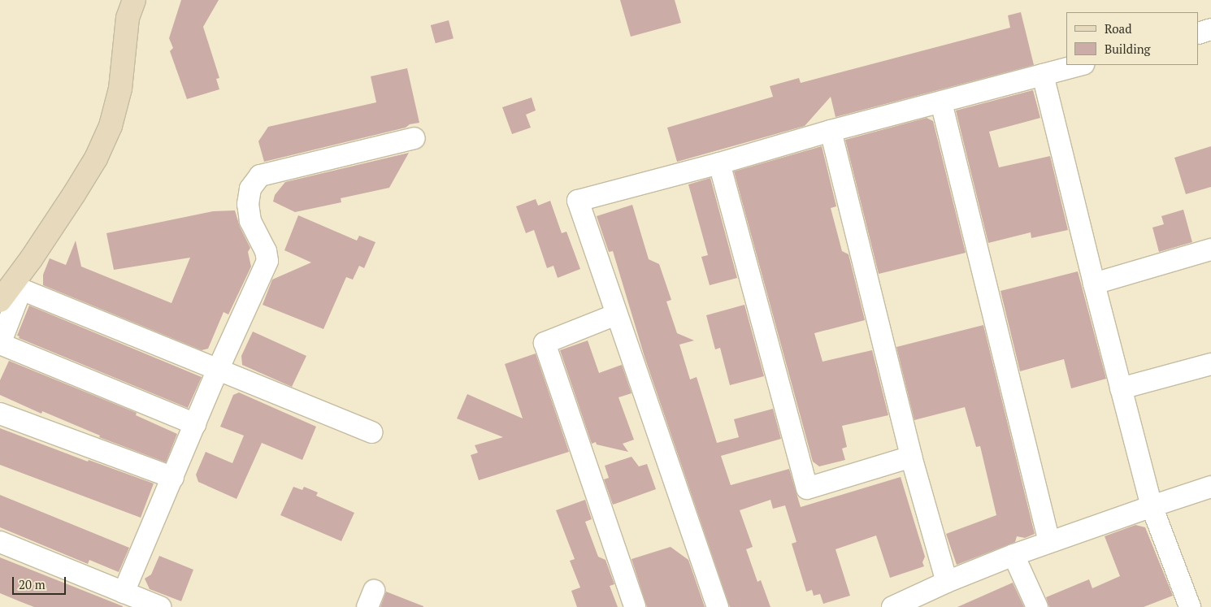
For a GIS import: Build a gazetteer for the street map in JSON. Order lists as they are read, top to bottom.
{
  "legend": ["Road", "Building"],
  "scale_bar": "20 m"
}
